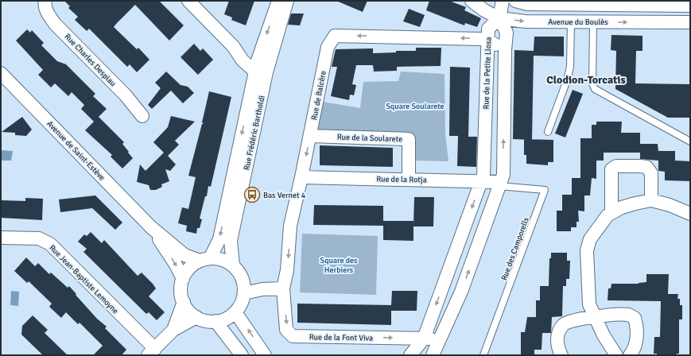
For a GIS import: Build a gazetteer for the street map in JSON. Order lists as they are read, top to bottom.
{
  "streets": {
    "street": [
      "Avenue du Boulès",
      "Rue Charles Despiau",
      "Rue de la Petite Llosa",
      "Rue de Balcère",
      "Rue Frédéric Bartholdi",
      "Rue de la Soularete",
      "Avenue de Saint-Estève",
      "Rue de la Rotja",
      "Rue Jean-Baptiste Lemoyne",
      "Rue de la Font Viva"
    ],
    "lane": ["Rue des Camporells"]
  },
  "crossings": [
    ["Avenue du Boulès", "Rue de la Petite Llosa"],
    ["Rue de la Petite Llosa", "Rue de Balcère"],
    ["Rue de la Petite Llosa", "Rue de la Rotja"],
    ["Rue de la Petite Llosa", "Rue de la Font Viva"],
    ["Rue de Balcère", "Rue de la Soularete"],
    ["Rue de Balcère", "Rue de la Rotja"],
    ["Rue de Balcère", "Rue de la Font Viva"],
    ["Rue Frédéric Bartholdi", "Avenue de Saint-Estève"],
    ["Rue de la Soularete", "Rue de la Rotja"],
    ["Rue de la Rotja", "Rue des Camporells"]
  ],
  "one_way": ["Rue de la Font Viva"],
  "districts": ["Clodion-Torcatis"],
  "parks": ["Square Soularete", "Square des Herbiers"],
  "places": {
    "bus stop": ["Bas Vernet 4"]
  }
}
